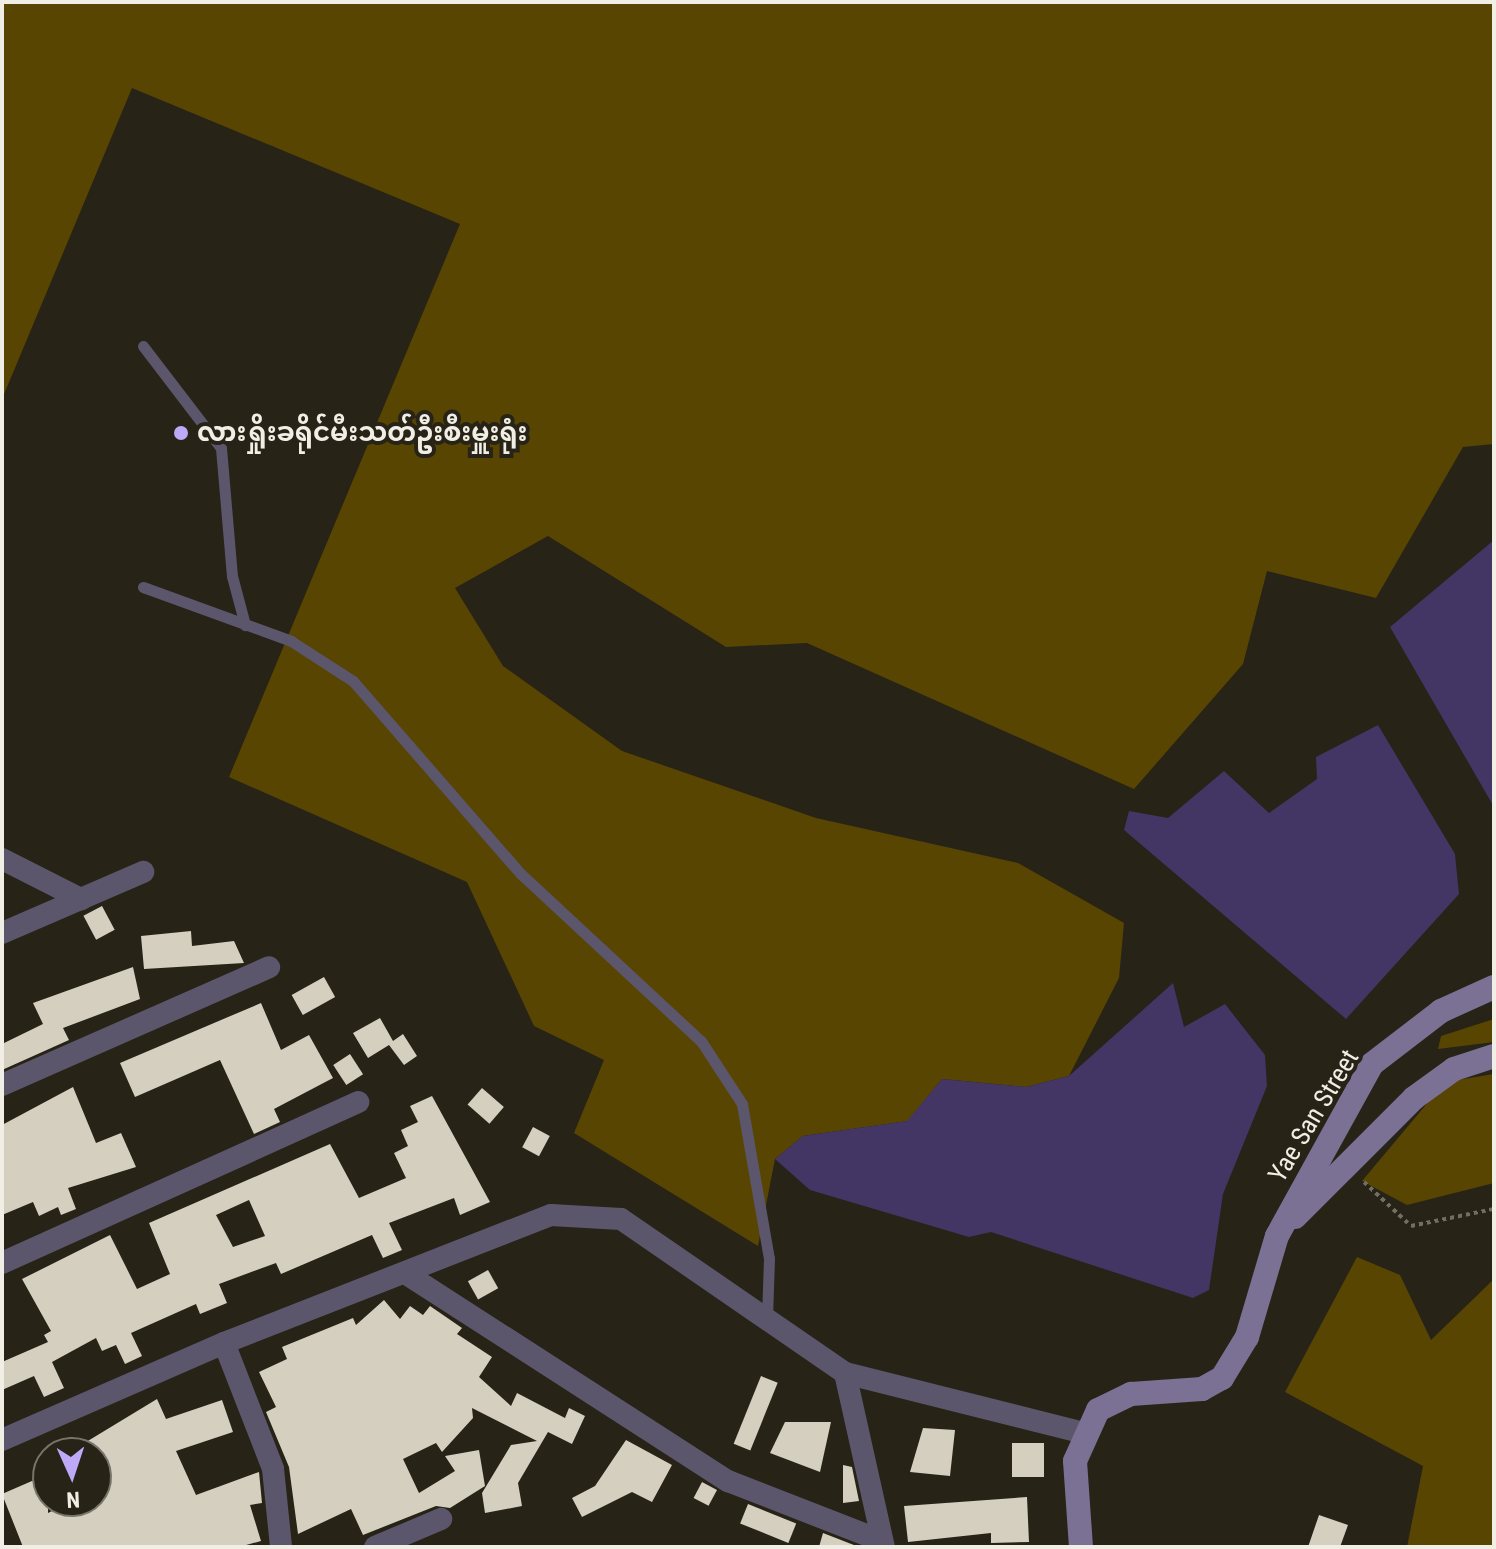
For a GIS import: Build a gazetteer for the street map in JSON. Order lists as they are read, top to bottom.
{
  "streets": {
    "main road": ["Yae San Street"]
  },
  "places": ["လားရှိုးခရိုင်မီးသတ်ဦးစီးမှူးရုံး"],
  "north": "bottom"
}
